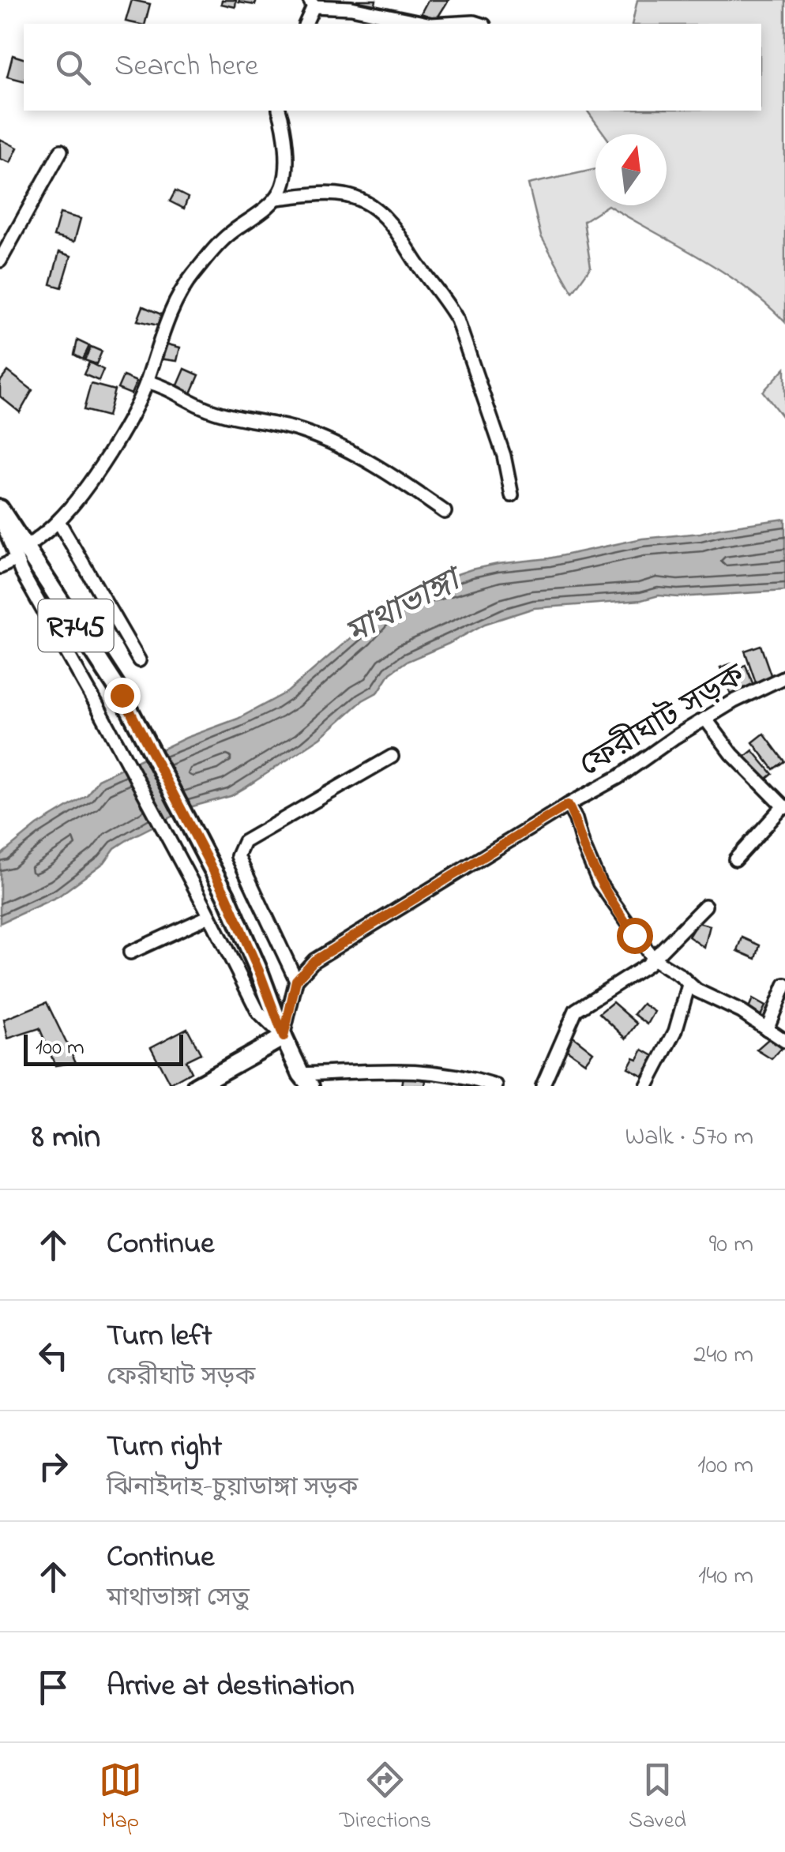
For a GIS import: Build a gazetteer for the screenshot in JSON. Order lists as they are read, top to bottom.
{
  "streets": {
    "main road": ["R745"],
    "street": ["ফেরীঘাট সড়ক"]
  },
  "water": ["মাথাভাঙ্গা"],
  "scale_bar": "100 m",
  "north": "top",
  "page": {
    "search": "Search here",
    "scale": "100 m",
    "heading": ["8 min", "Walk · 570 m"],
    "list": [
      ["Continue", "90 m"],
      ["Turn left", "ফেরীঘাট সড়ক", "240 m"],
      ["Turn right", "ঝিনাইদাহ-চুয়াডাঙ্গা সড়ক", "100 m"],
      ["Continue", "মাথাভাঙ্গা সেতু", "140 m"],
      "Arrive at destination"
    ],
    "nav": ["Map", "Directions", "Saved"]
  }
}
